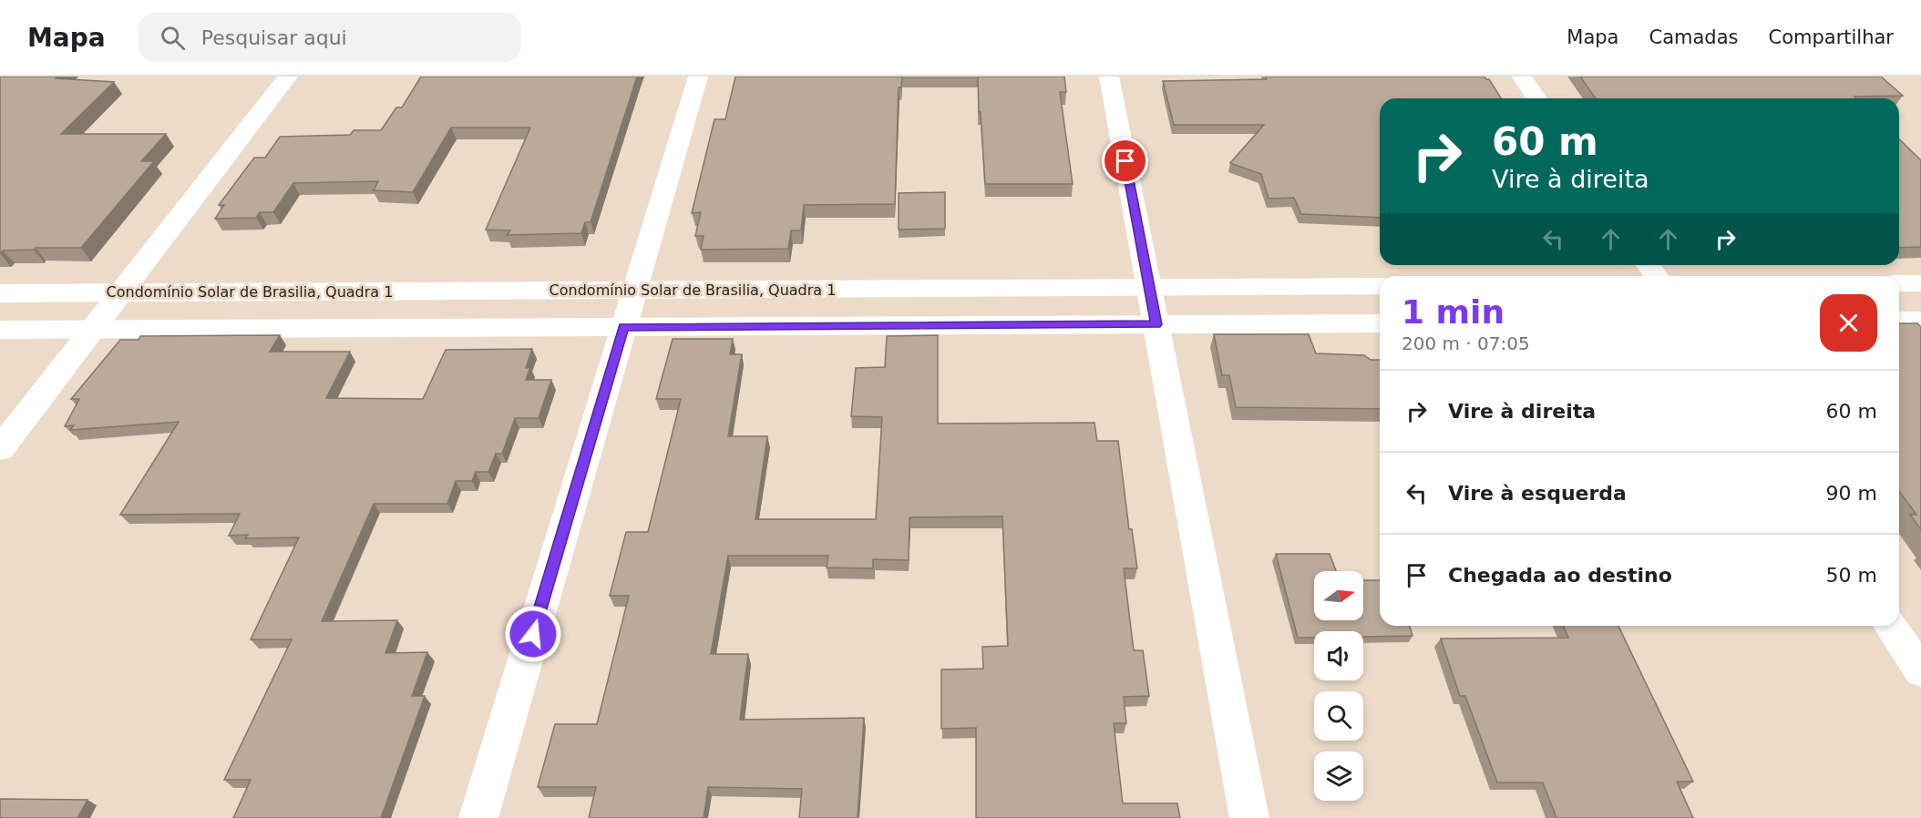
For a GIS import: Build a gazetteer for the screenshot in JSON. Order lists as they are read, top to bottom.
{
  "streets": {
    "street": ["Condomínio Solar de Brasilia, Quadra 1"]
  },
  "north": "right",
  "page": {
    "header": "Mapa",
    "search": "Pesquisar aqui",
    "nav": ["Mapa", "Camadas", "Compartilhar"],
    "turn": ["60 m", "Vire à direita"],
    "heading": ["1 min", "200 m · 07:05"],
    "list": [
      {
        "name": "Vire à direita",
        "value": "60 m"
      },
      {
        "name": "Vire à esquerda",
        "value": "90 m"
      },
      {
        "name": "Chegada ao destino",
        "value": "50 m"
      }
    ]
  }
}
